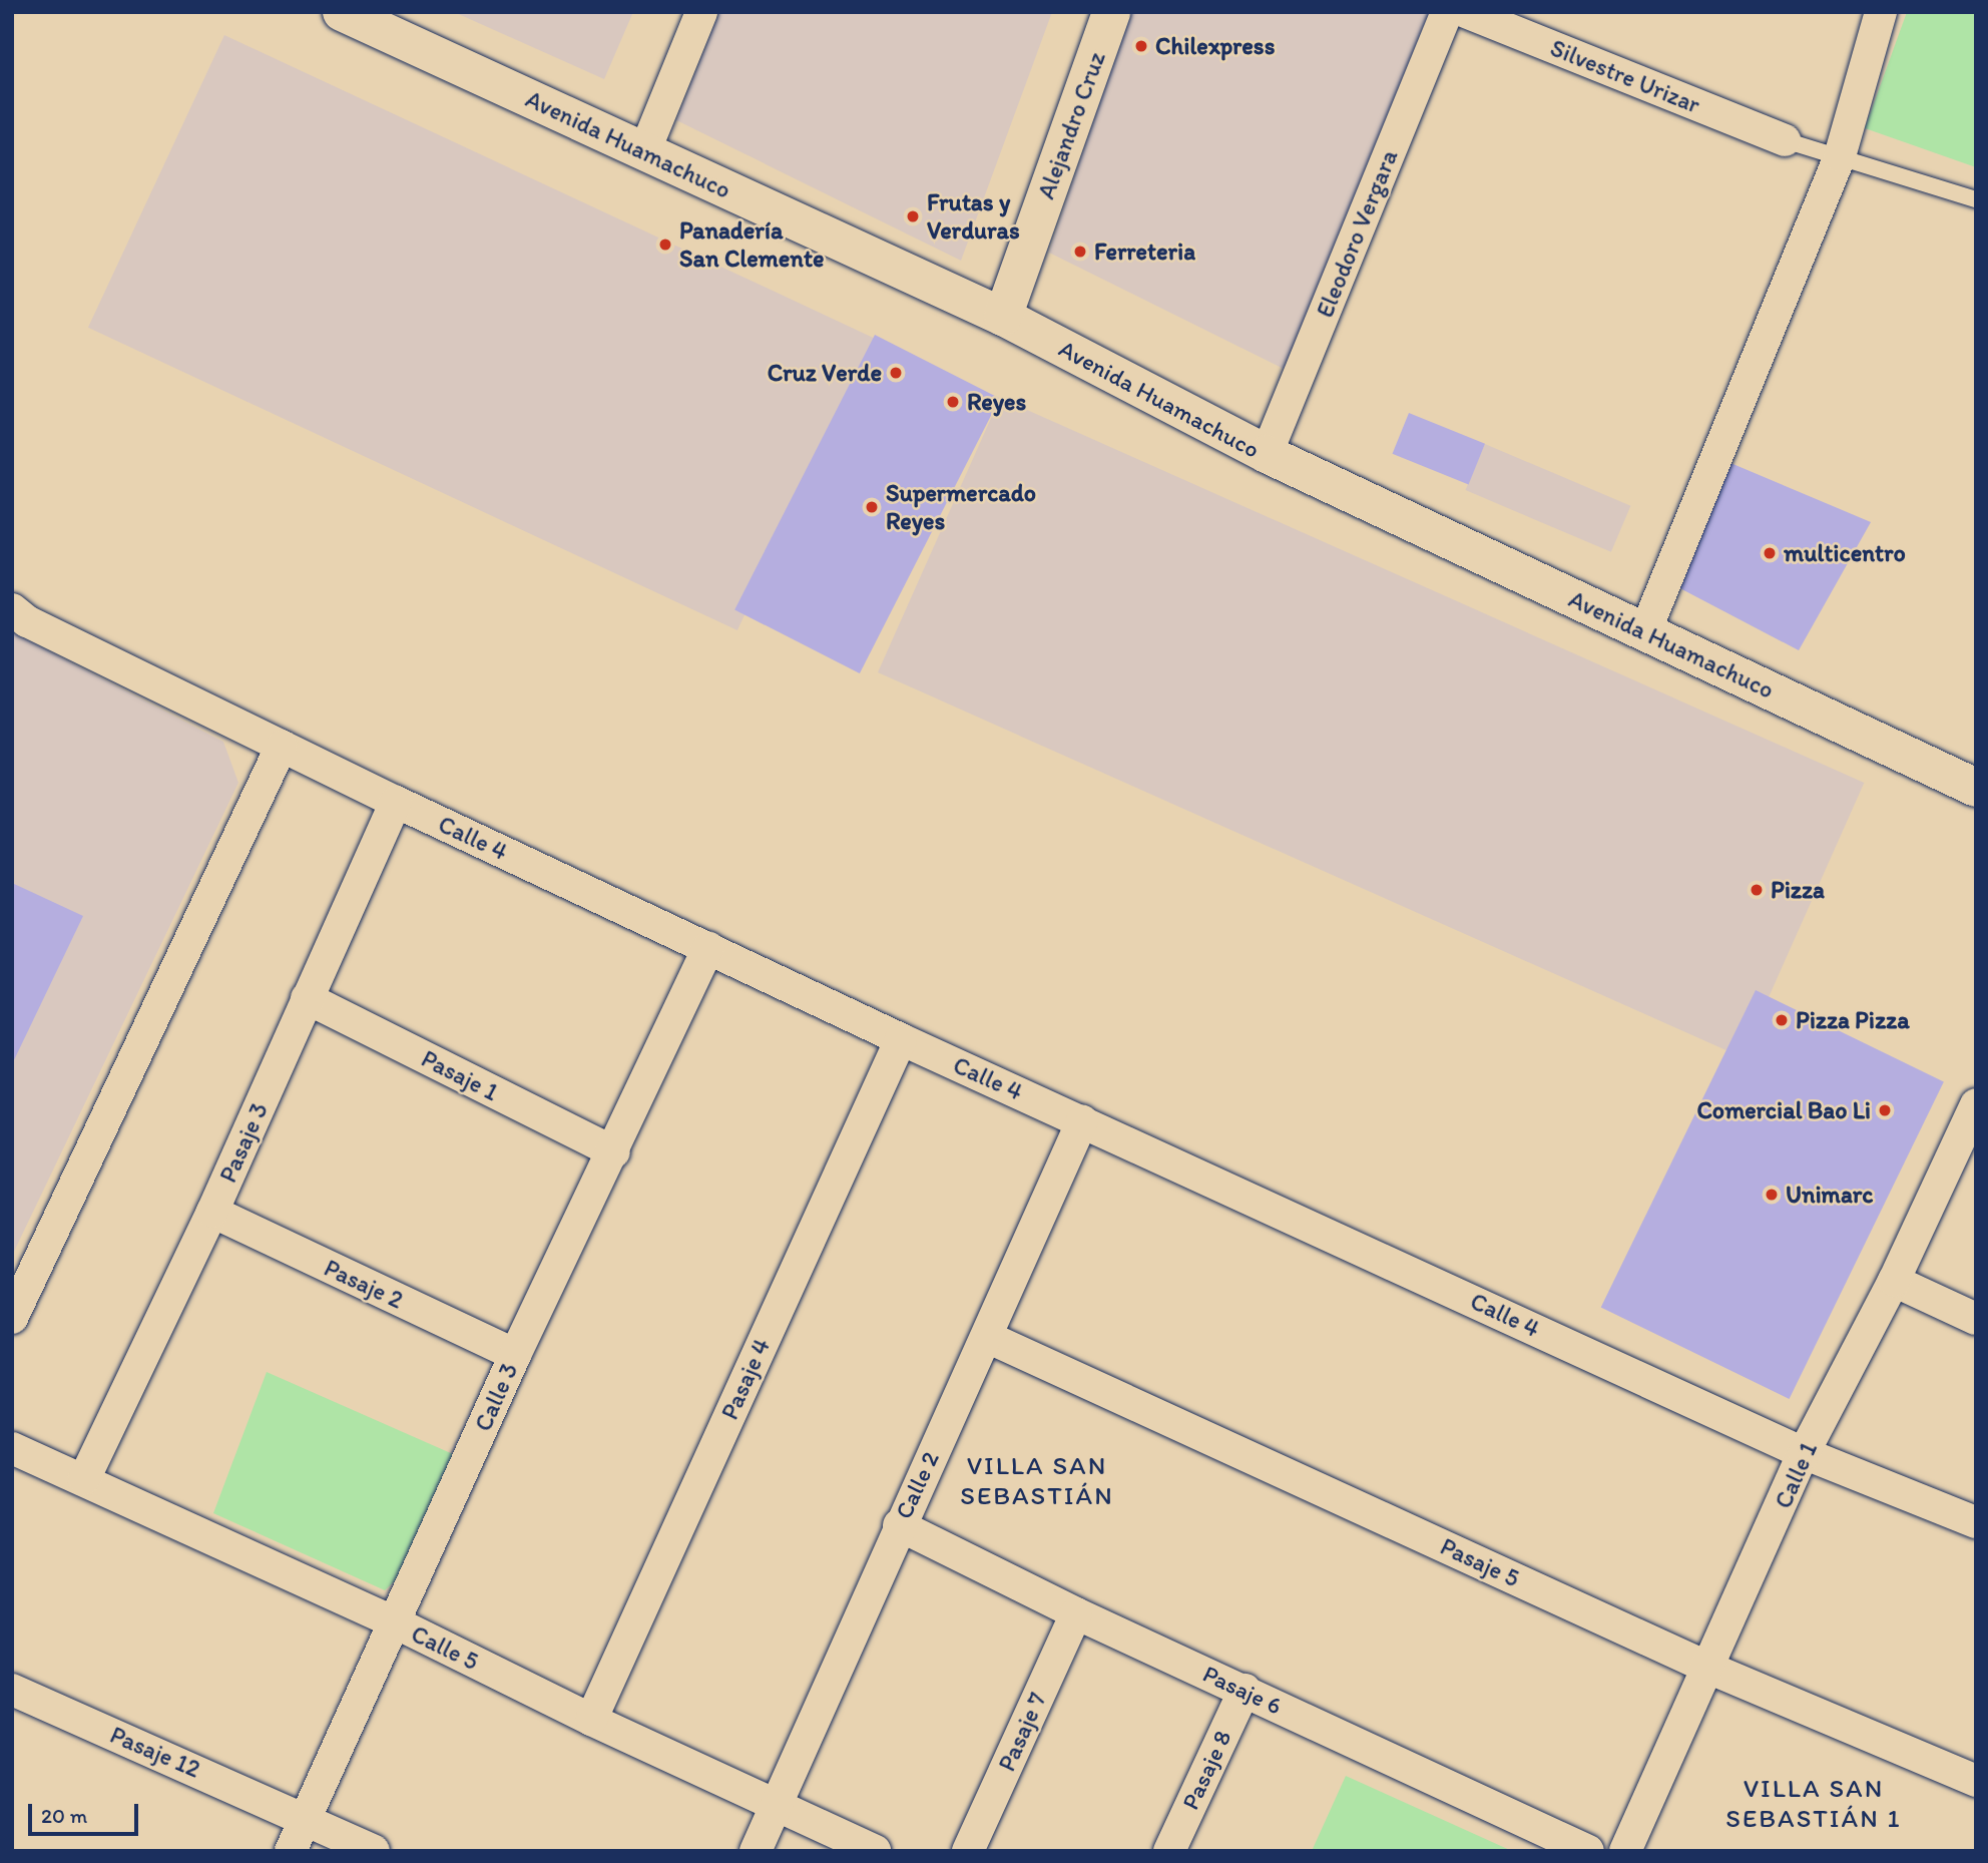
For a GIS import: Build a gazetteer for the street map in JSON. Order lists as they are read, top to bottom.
{
  "streets": {
    "main road": ["Alejandro Cruz", "Avenida Huamachuco"],
    "street": [
      "Silvestre Urizar",
      "Eleodoro Vergara",
      "Calle 4",
      "Pasaje 1",
      "Pasaje 3",
      "Pasaje 2",
      "Pasaje 4",
      "Calle 3",
      "Calle 1",
      "Calle 2",
      "Pasaje 5",
      "Calle 5",
      "Pasaje 6",
      "Pasaje 7",
      "Pasaje 12",
      "Pasaje 8"
    ]
  },
  "crossings": [
    ["Alejandro Cruz", "Avenida Huamachuco"],
    ["Avenida Huamachuco", "Eleodoro Vergara"],
    ["Calle 4", "Pasaje 3"],
    ["Calle 4", "Pasaje 4"],
    ["Calle 4", "Calle 3"],
    ["Calle 4", "Calle 1"],
    ["Calle 4", "Calle 2"],
    ["Pasaje 1", "Pasaje 3"],
    ["Pasaje 1", "Calle 3"],
    ["Pasaje 3", "Pasaje 2"],
    ["Pasaje 3", "Calle 5"],
    ["Pasaje 2", "Calle 3"],
    ["Pasaje 4", "Calle 5"],
    ["Calle 3", "Calle 5"],
    ["Calle 3", "Pasaje 12"],
    ["Calle 1", "Pasaje 5"],
    ["Calle 2", "Pasaje 5"],
    ["Calle 2", "Calle 5"],
    ["Calle 2", "Pasaje 6"],
    ["Pasaje 6", "Pasaje 7"],
    ["Pasaje 6", "Pasaje 8"]
  ],
  "districts": ["VILLA SAN SEBASTIÁN", "VILLA SAN SEBASTIÁN 1"],
  "places": [
    "Chilexpress",
    "Frutas y Verduras",
    "Panadería San Clemente",
    "Ferreteria",
    "Cruz Verde",
    "Reyes",
    "Supermercado Reyes",
    "multicentro",
    "Pizza",
    "Pizza Pizza",
    "Comercial Bao Li",
    "Unimarc"
  ],
  "scale_bar": "20 m"
}
